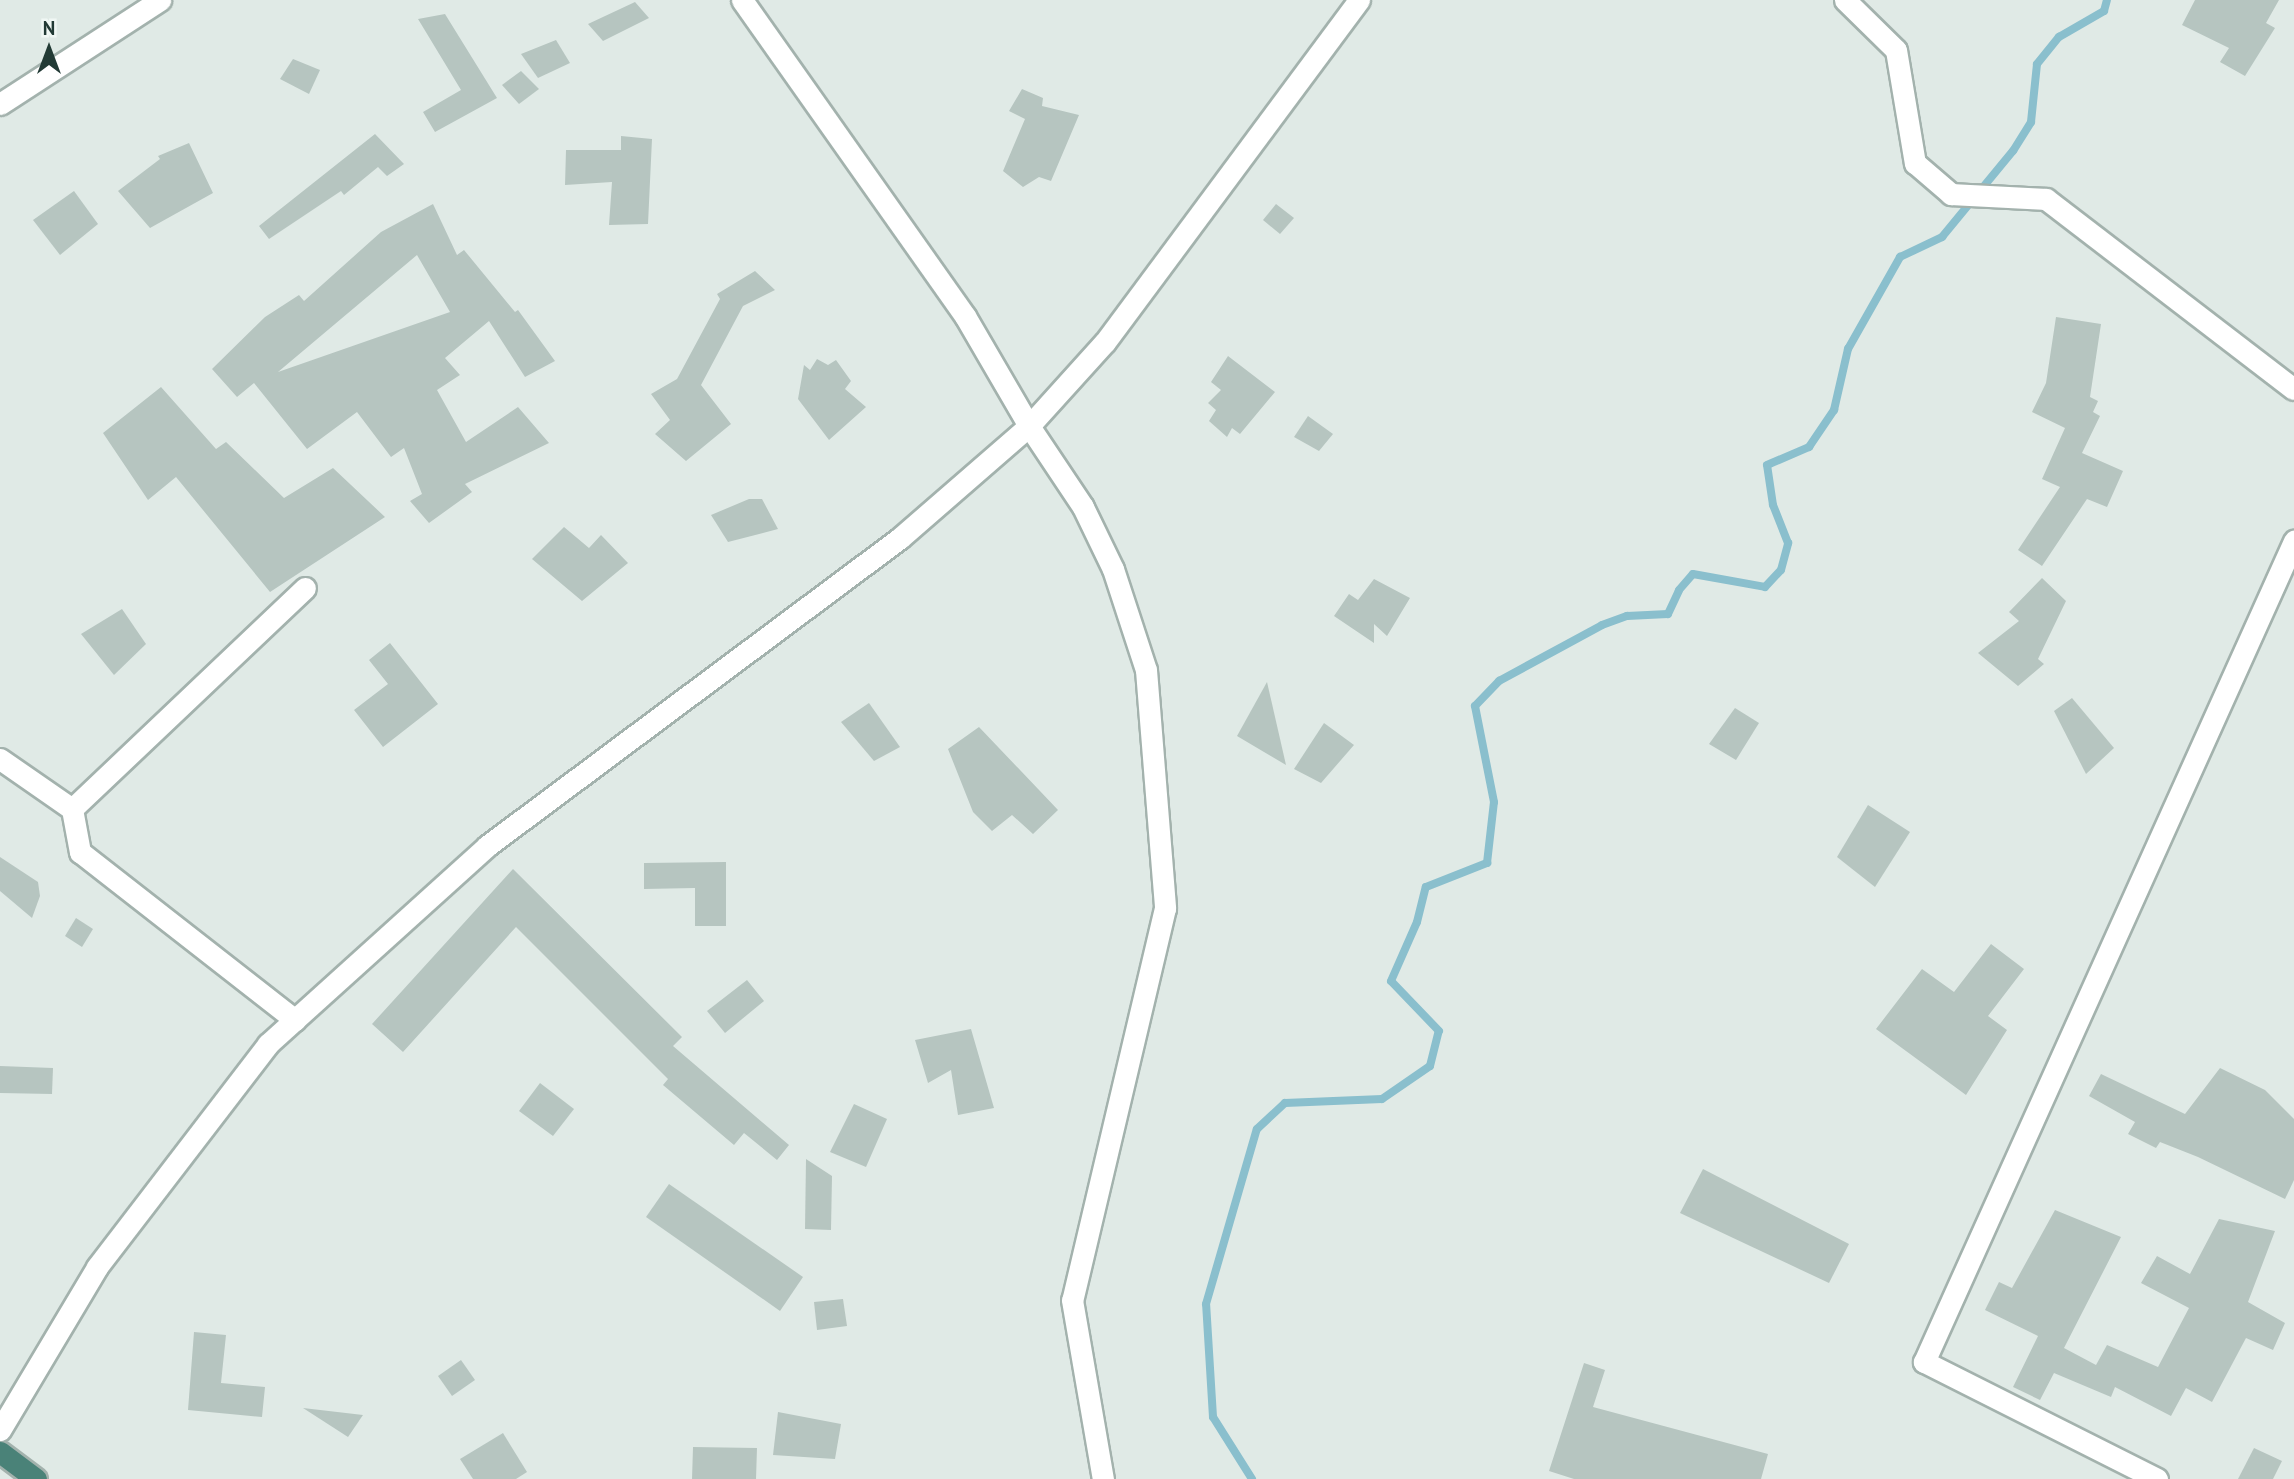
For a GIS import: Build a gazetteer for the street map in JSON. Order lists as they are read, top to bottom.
{
  "north": "top"
}
